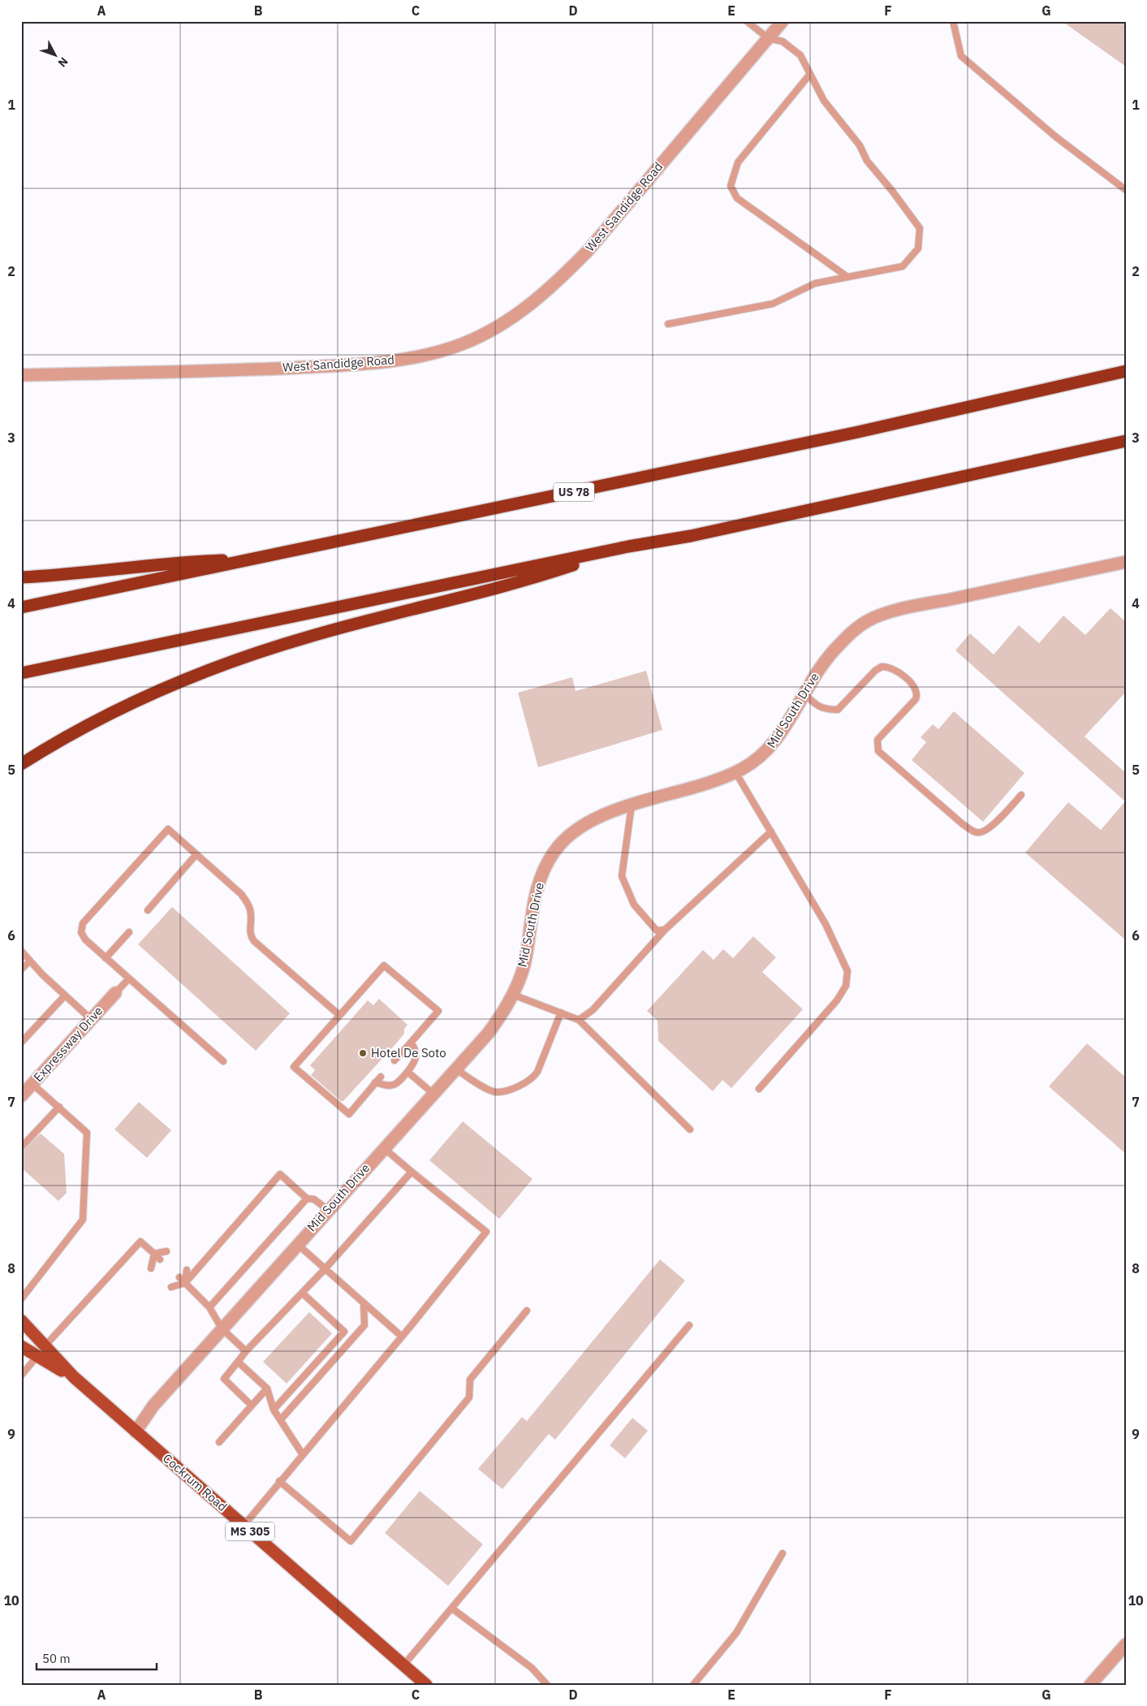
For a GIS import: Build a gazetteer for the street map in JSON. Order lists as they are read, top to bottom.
{
  "streets": {
    "highway": ["US 78"],
    "main road": ["Cockrum Road", "MS 305"],
    "street": ["West Sandidge Road", "Mid South Drive", "Expressway Drive"]
  },
  "crossings": [
    ["Mid South Drive", "Cockrum Road"]
  ],
  "places": ["Hotel De Soto"],
  "scale_bar": "50 m",
  "north": "bottom right",
  "grid": {
    "columns": [
      "A",
      "B",
      "C",
      "D",
      "E",
      "F",
      "G"
    ],
    "rows": [
      "1",
      "2",
      "3",
      "4",
      "5",
      "6",
      "7",
      "8",
      "9",
      "10"
    ]
  }
}
